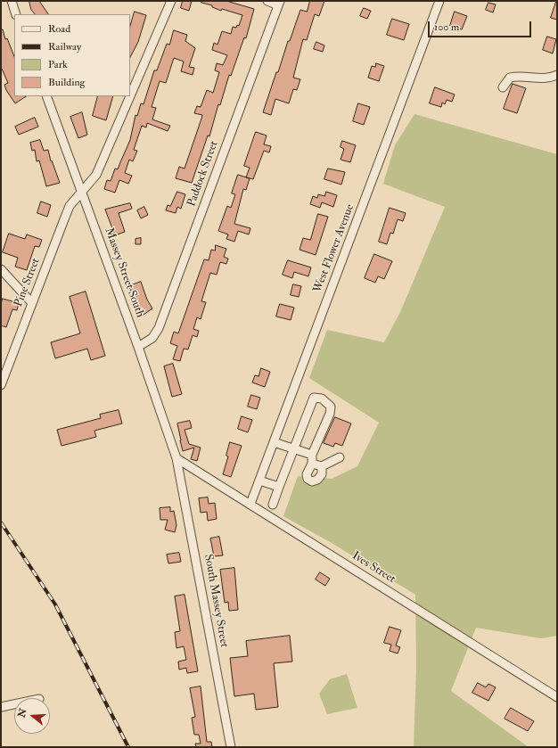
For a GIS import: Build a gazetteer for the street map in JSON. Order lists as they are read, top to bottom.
{
  "streets": {
    "street": [
      "Paddock Street",
      "West Flower Avenue",
      "Massey Street South",
      "Pine Street",
      "Ives Street",
      "South Massey Street"
    ]
  },
  "crossings": [
    ["Paddock Street", "Massey Street South"],
    ["West Flower Avenue", "Ives Street"],
    ["Massey Street South", "Pine Street"],
    ["Massey Street South", "Ives Street"],
    ["Massey Street South", "South Massey Street"],
    ["Ives Street", "South Massey Street"]
  ],
  "legend": [
    "Road",
    "Railway",
    "Park",
    "Building"
  ],
  "scale_bar": "100 m",
  "north": "left"
}
